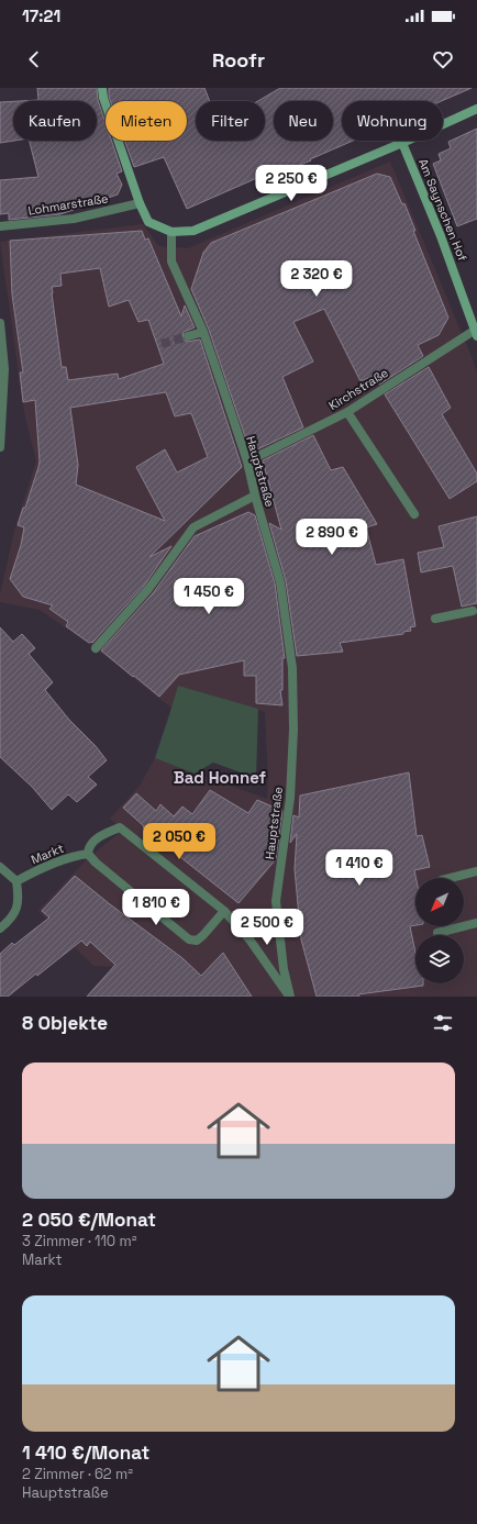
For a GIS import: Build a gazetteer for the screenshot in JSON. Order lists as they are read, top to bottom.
{
  "streets": {
    "main road": ["Am Saynschen Hof"],
    "street": [
      "Lohmarstraße",
      "Kirchstraße",
      "Hauptstraße",
      "Markt"
    ]
  },
  "crossings": [
    ["Am Saynschen Hof", "Kirchstraße"],
    ["Kirchstraße", "Hauptstraße"]
  ],
  "districts": ["Bad Honnef"],
  "north": "bottom left",
  "page": {
    "status": "17:21",
    "header": "Roofr",
    "chip": [
      "Kaufen",
      "Mieten",
      "Filter",
      "Neu",
      "Wohnung"
    ],
    "price": [
      "2 250 €",
      "2 320 €",
      "2 890 €",
      "1 450 €",
      "2 050 €",
      "1 410 €",
      "1 810 €",
      "2 500 €"
    ],
    "heading": "8 Objekte",
    "list": [
      {
        "name": "2 050 €/Monat",
        "note": "3 Zimmer · 110 m² · Markt"
      },
      {
        "name": "1 410 €/Monat",
        "note": "2 Zimmer · 62 m² · Hauptstraße"
      }
    ]
  }
}
